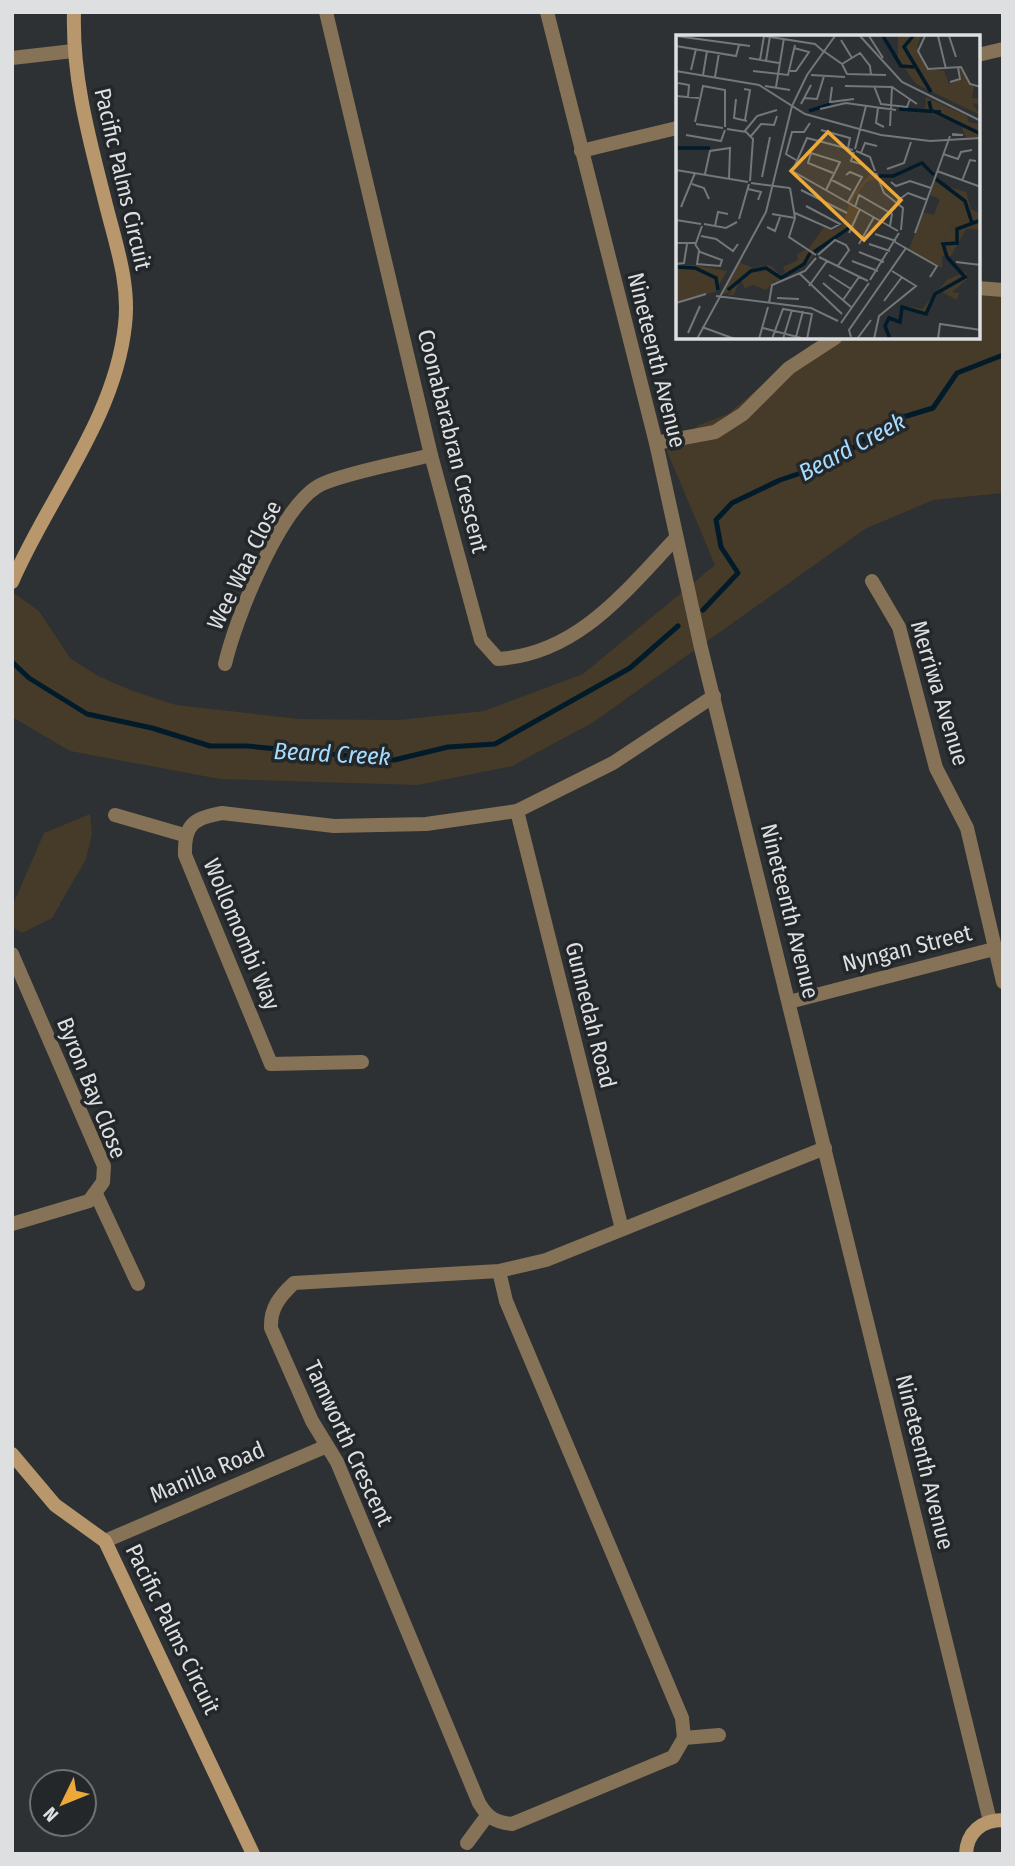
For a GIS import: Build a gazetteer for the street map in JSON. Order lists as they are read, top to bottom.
{
  "streets": {
    "street": [
      "Pacific Palms Circuit",
      "Nineteenth Avenue",
      "Coonabarabran Crescent",
      "Wee Waa Close",
      "Merriwa Avenue",
      "Wollomombi Way",
      "Nyngan Street",
      "Gunnedah Road",
      "Byron Bay Close",
      "Tamworth Crescent",
      "Manilla Road"
    ]
  },
  "crossings": [
    ["Pacific Palms Circuit", "Manilla Road"],
    ["Nineteenth Avenue", "Coonabarabran Crescent"],
    ["Nineteenth Avenue", "Wollomombi Way"],
    ["Nineteenth Avenue", "Nyngan Street"],
    ["Nineteenth Avenue", "Tamworth Crescent"],
    ["Coonabarabran Crescent", "Wee Waa Close"],
    ["Merriwa Avenue", "Nyngan Street"],
    ["Wollomombi Way", "Gunnedah Road"],
    ["Gunnedah Road", "Tamworth Crescent"],
    ["Tamworth Crescent", "Manilla Road"]
  ],
  "water": ["Beard Creek"],
  "north": "bottom left"
}
